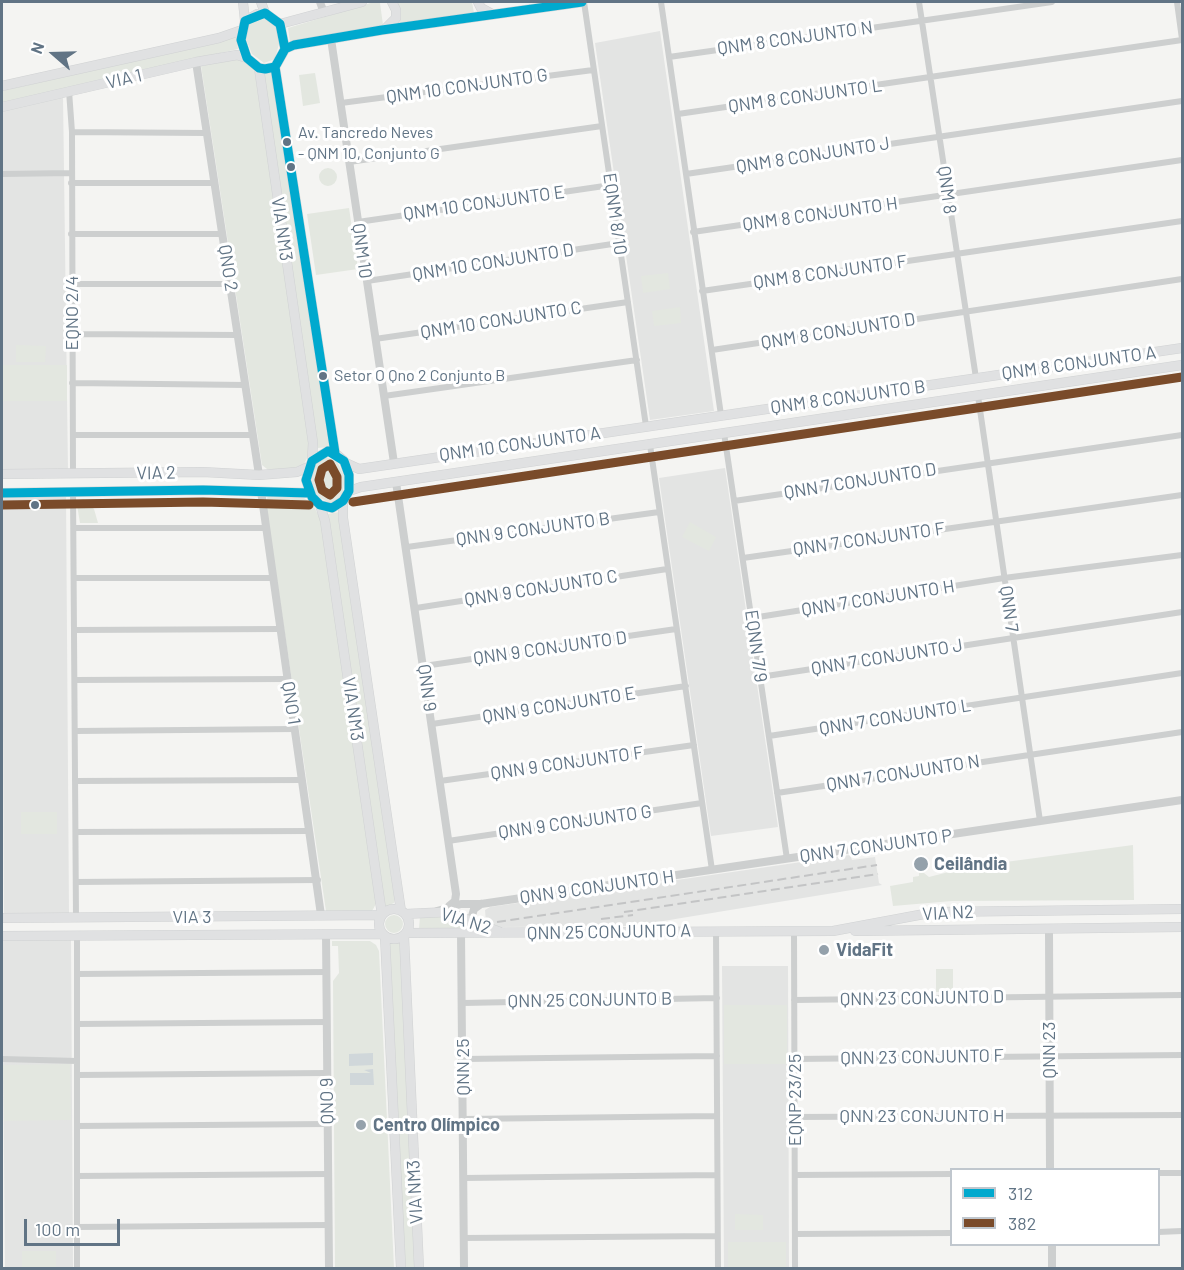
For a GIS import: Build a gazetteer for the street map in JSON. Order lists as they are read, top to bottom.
{
  "streets": {
    "main road": [
      "VIA 1",
      "VIA NM3",
      "QNM 8 CONJUNTO A",
      "QNM 8 CONJUNTO B",
      "QNM 10 CONJUNTO A",
      "VIA 2",
      "VIA N2",
      "VIA 3",
      "QNN 25 CONJUNTO A"
    ],
    "street": [
      "QNM 8 CONJUNTO N",
      "QNM 10 CONJUNTO G",
      "QNM 8 CONJUNTO L",
      "QNM 8 CONJUNTO J",
      "QNM 8",
      "QNM 10 CONJUNTO E",
      "EQNM 8/10",
      "QNM 8 CONJUNTO H",
      "QNM 10",
      "QNM 10 CONJUNTO D",
      "QNO 2",
      "QNM 8 CONJUNTO F",
      "EQNO 2/4",
      "QNM 10 CONJUNTO C",
      "QNM 8 CONJUNTO D",
      "QNN 7 CONJUNTO D",
      "QNN 9 CONJUNTO B",
      "QNN 7 CONJUNTO F",
      "QNN 9 CONJUNTO C",
      "QNN 7 CONJUNTO H",
      "QNN 7",
      "EQNN 7/9",
      "QNN 9 CONJUNTO D",
      "QNN 7 CONJUNTO J",
      "QNN 9",
      "QNO 1",
      "QNN 9 CONJUNTO E",
      "QNN 7 CONJUNTO L",
      "QNN 9 CONJUNTO F",
      "QNN 7 CONJUNTO N",
      "QNN 9 CONJUNTO G",
      "QNN 7 CONJUNTO P",
      "QNN 9 CONJUNTO H",
      "QNN 23 CONJUNTO D",
      "QNN 25 CONJUNTO B",
      "QNN 23",
      "QNN 23 CONJUNTO F",
      "QNN 25",
      "EQNP 23/25",
      "QNO 9",
      "QNN 23 CONJUNTO H"
    ]
  },
  "crossings": [
    ["QNM 8 CONJUNTO N", "QNM 8"],
    ["VIA 1", "VIA NM3"],
    ["VIA 1", "QNO 2"],
    ["VIA 1", "EQNO 2/4"],
    ["QNM 10 CONJUNTO G", "EQNM 8/10"],
    ["QNM 10 CONJUNTO G", "QNM 10"],
    ["QNM 8 CONJUNTO L", "QNM 8"],
    ["QNM 8 CONJUNTO J", "QNM 8"],
    ["QNM 8", "QNM 8 CONJUNTO H"],
    ["QNM 8", "QNM 8 CONJUNTO F"],
    ["QNM 8", "QNM 8 CONJUNTO D"],
    ["QNM 8", "QNM 8 CONJUNTO A"],
    ["QNM 8", "QNM 8 CONJUNTO B"],
    ["QNM 10 CONJUNTO E", "EQNM 8/10"],
    ["QNM 10 CONJUNTO E", "QNM 10"],
    ["EQNM 8/10", "QNM 10 CONJUNTO D"],
    ["EQNM 8/10", "QNM 10 CONJUNTO C"],
    ["EQNM 8/10", "QNM 10 CONJUNTO A"],
    ["VIA NM3", "QNM 10 CONJUNTO A"],
    ["VIA NM3", "VIA 2"],
    ["VIA NM3", "VIA N2"],
    ["VIA NM3", "VIA 3"],
    ["QNM 10", "QNM 10 CONJUNTO D"],
    ["QNM 10", "QNM 10 CONJUNTO C"],
    ["QNM 10", "QNM 10 CONJUNTO A"],
    ["QNO 2", "VIA 2"],
    ["EQNO 2/4", "VIA 2"],
    ["QNM 8 CONJUNTO A", "QNM 8 CONJUNTO B"],
    ["QNM 8 CONJUNTO B", "QNM 10 CONJUNTO A"],
    ["QNM 10 CONJUNTO A", "VIA 2"],
    ["VIA 2", "QNO 1"],
    ["QNN 7 CONJUNTO D", "QNN 7"],
    ["QNN 7 CONJUNTO D", "EQNN 7/9"],
    ["QNN 9 CONJUNTO B", "QNN 9"],
    ["QNN 7 CONJUNTO F", "QNN 7"],
    ["QNN 7 CONJUNTO F", "EQNN 7/9"],
    ["QNN 9 CONJUNTO C", "QNN 9"],
    ["QNN 7 CONJUNTO H", "QNN 7"],
    ["QNN 7 CONJUNTO H", "EQNN 7/9"],
    ["QNN 7", "QNN 7 CONJUNTO J"],
    ["QNN 7", "QNN 7 CONJUNTO L"],
    ["QNN 7", "QNN 7 CONJUNTO N"],
    ["QNN 7", "QNN 7 CONJUNTO P"],
    ["EQNN 7/9", "QNN 7 CONJUNTO J"],
    ["EQNN 7/9", "QNN 7 CONJUNTO L"],
    ["EQNN 7/9", "QNN 7 CONJUNTO N"],
    ["EQNN 7/9", "QNN 7 CONJUNTO P"],
    ["QNN 9 CONJUNTO D", "QNN 9"],
    ["QNN 9", "QNN 9 CONJUNTO E"],
    ["QNN 9", "QNN 9 CONJUNTO F"],
    ["QNN 9", "QNN 9 CONJUNTO G"],
    ["QNN 9", "QNN 9 CONJUNTO H"],
    ["QNN 9", "VIA N2"],
    ["QNO 1", "VIA 3"],
    ["QNN 7 CONJUNTO P", "QNN 9 CONJUNTO H"],
    ["QNN 9 CONJUNTO H", "VIA N2"],
    ["VIA N2", "VIA 3"],
    ["VIA N2", "QNN 25 CONJUNTO A"],
    ["VIA N2", "QNN 25"],
    ["VIA N2", "EQNP 23/25"],
    ["VIA 3", "QNO 9"],
    ["QNN 23 CONJUNTO D", "QNN 23"],
    ["QNN 23 CONJUNTO D", "EQNP 23/25"],
    ["QNN 25 CONJUNTO B", "QNN 25"],
    ["QNN 23", "QNN 23 CONJUNTO F"],
    ["QNN 23", "QNN 23 CONJUNTO H"],
    ["QNN 23 CONJUNTO F", "EQNP 23/25"],
    ["EQNP 23/25", "QNN 23 CONJUNTO H"]
  ],
  "places": [
    "Av. Tancredo Neves - QNM 10, Conjunto G",
    "Setor O Qno 2 Conjunto B",
    "Ceilândia",
    "VidaFit",
    "Centro Olímpico"
  ],
  "lines": ["transit line 312", "transit line 382"],
  "legend": ["312", "382"],
  "scale_bar": "100 m",
  "north": "left"
}
